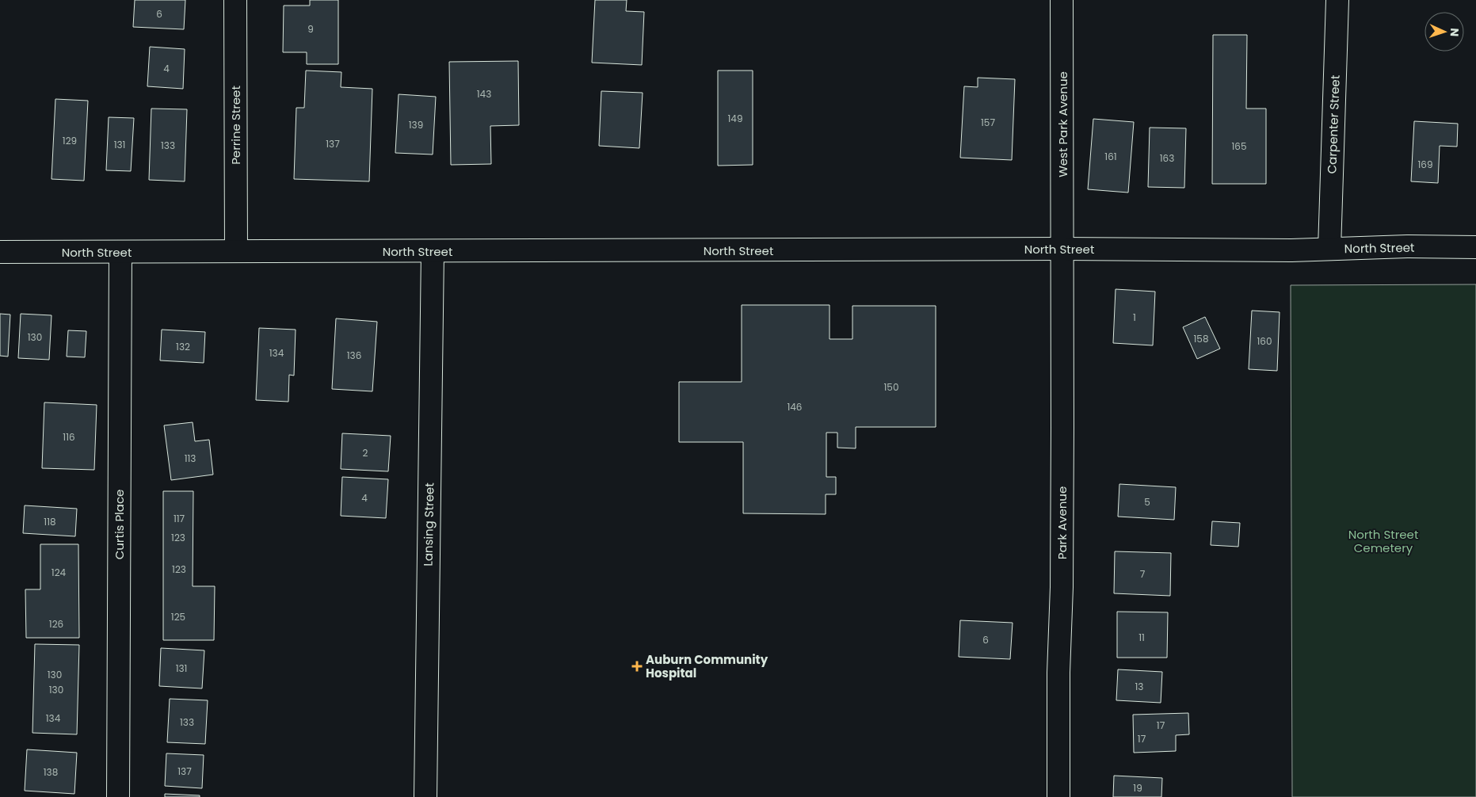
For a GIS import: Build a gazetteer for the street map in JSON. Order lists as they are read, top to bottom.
{
  "streets": {
    "street": [
      "West Park Avenue",
      "Carpenter Street",
      "Perrine Street",
      "North Street",
      "Park Avenue",
      "Curtis Place",
      "Lansing Street"
    ]
  },
  "crossings": [
    ["West Park Avenue", "North Street"],
    ["West Park Avenue", "Park Avenue"],
    ["Carpenter Street", "North Street"],
    ["Perrine Street", "North Street"],
    ["North Street", "Park Avenue"],
    ["North Street", "Curtis Place"],
    ["North Street", "Lansing Street"]
  ],
  "parks": ["North Street Cemetery"],
  "places": {
    "health": ["Auburn Community Hospital"]
  },
  "house_numbers": [
    "6",
    "9",
    "4",
    "143",
    "149",
    "157",
    "139",
    "129",
    "137",
    "131",
    "133",
    "165",
    "161",
    "163",
    "169",
    "1",
    "130",
    "158",
    "160",
    "132",
    "134",
    "136",
    "150",
    "146",
    "116",
    "2",
    "113",
    "4",
    "5",
    "117",
    "118",
    "123",
    "123",
    "124",
    "7",
    "125",
    "126",
    "11",
    "6",
    "131",
    "130",
    "13",
    "130",
    "134",
    "133",
    "17",
    "17",
    "137",
    "138",
    "19"
  ],
  "north": "right"
}
